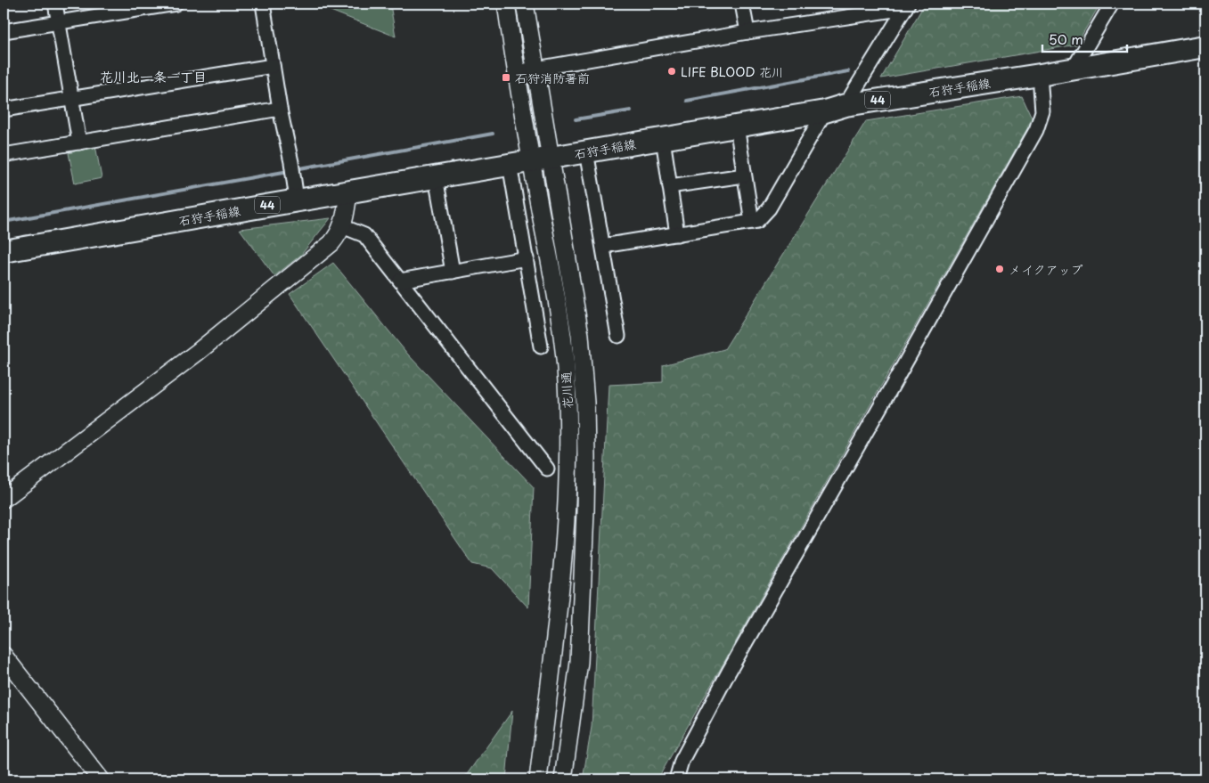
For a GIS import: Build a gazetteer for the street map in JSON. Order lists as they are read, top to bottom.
{
  "streets": {
    "main road": ["石狩手稲線", "44"],
    "street": ["花川通"]
  },
  "crossings": [
    ["石狩手稲線", "花川通"]
  ],
  "districts": ["花川北一条一丁目"],
  "places": {
    "other": ["LIFE BLOOD 花川", "メイクアップ"],
    "transit": ["石狩消防署前"]
  },
  "scale_bar": "50 m"
}
